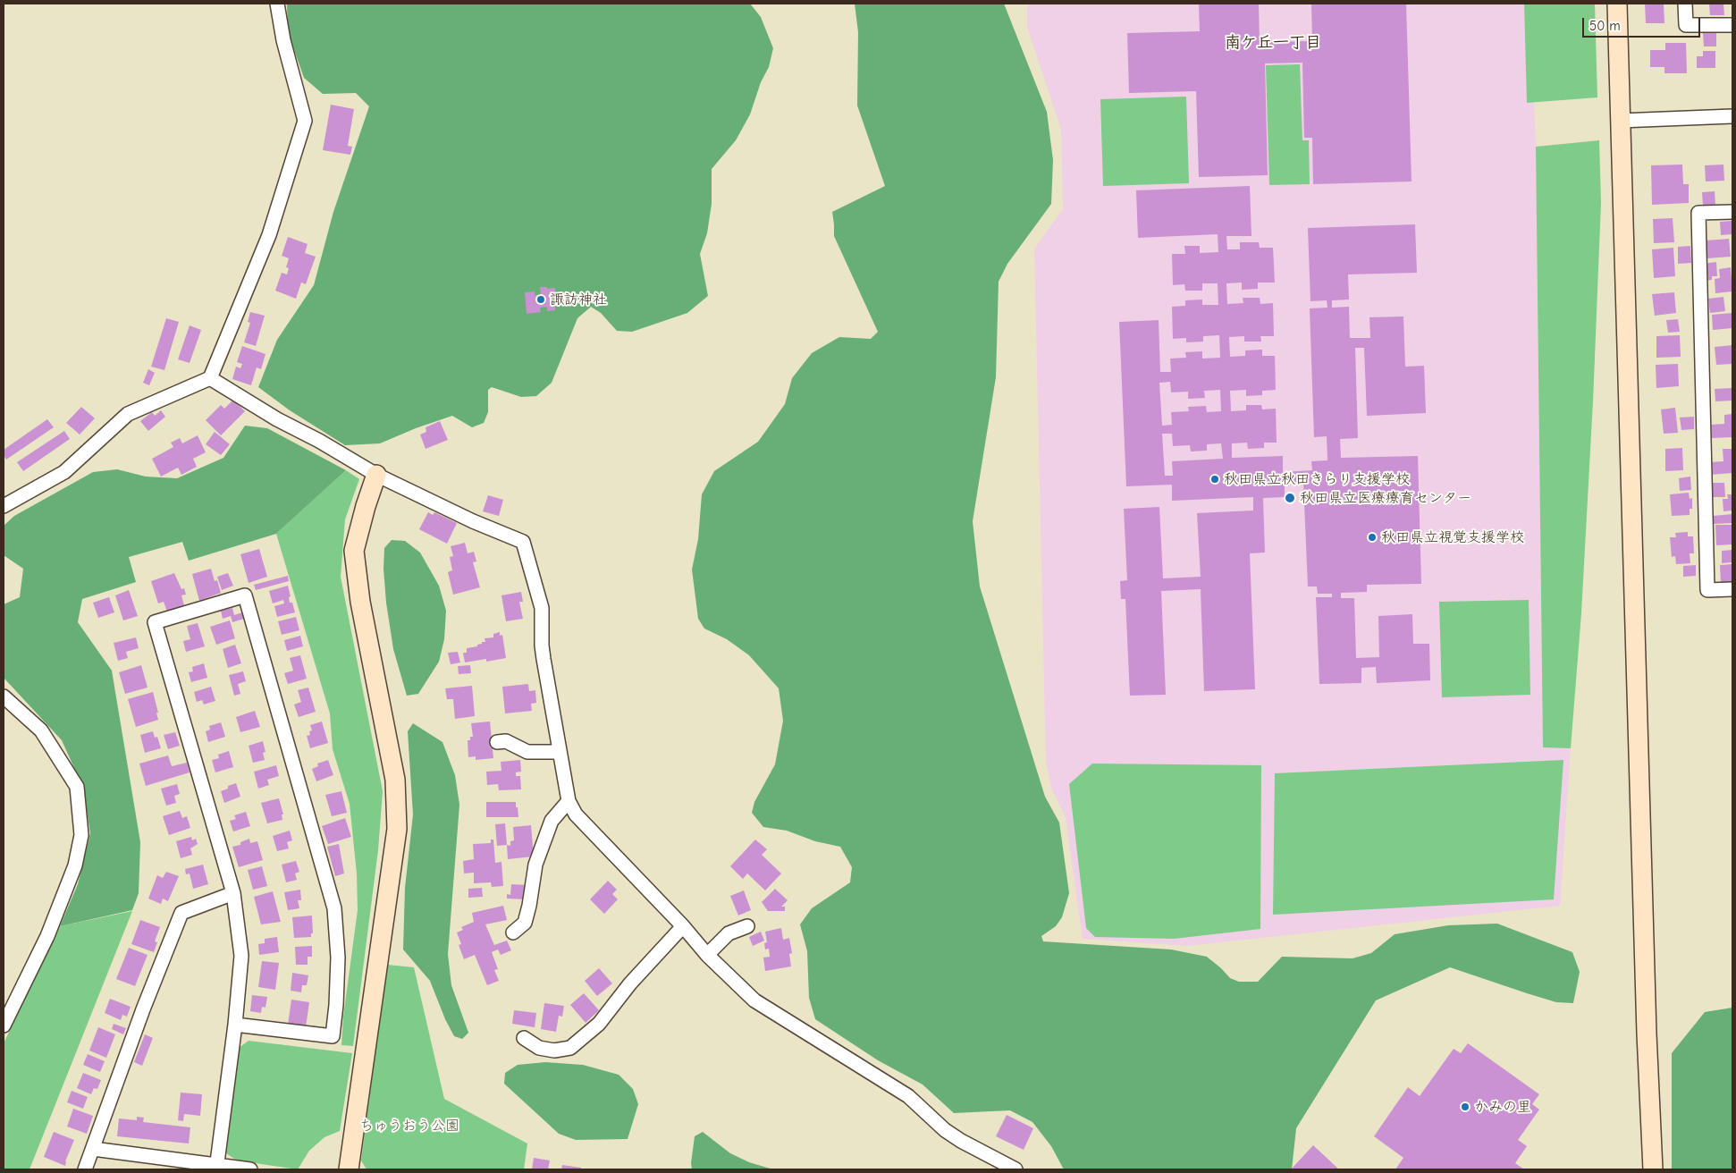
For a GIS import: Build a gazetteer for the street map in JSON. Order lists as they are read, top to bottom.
{
  "districts": ["南ケ丘一丁目"],
  "parks": ["ちゅうおう公園"],
  "places": [
    "諏訪神社",
    "秋田県立秋田きらり支援学校",
    "秋田県立医療療育センター",
    "秋田県立視覚支援学校",
    "かみの里"
  ],
  "scale_bar": "50 m"
}
